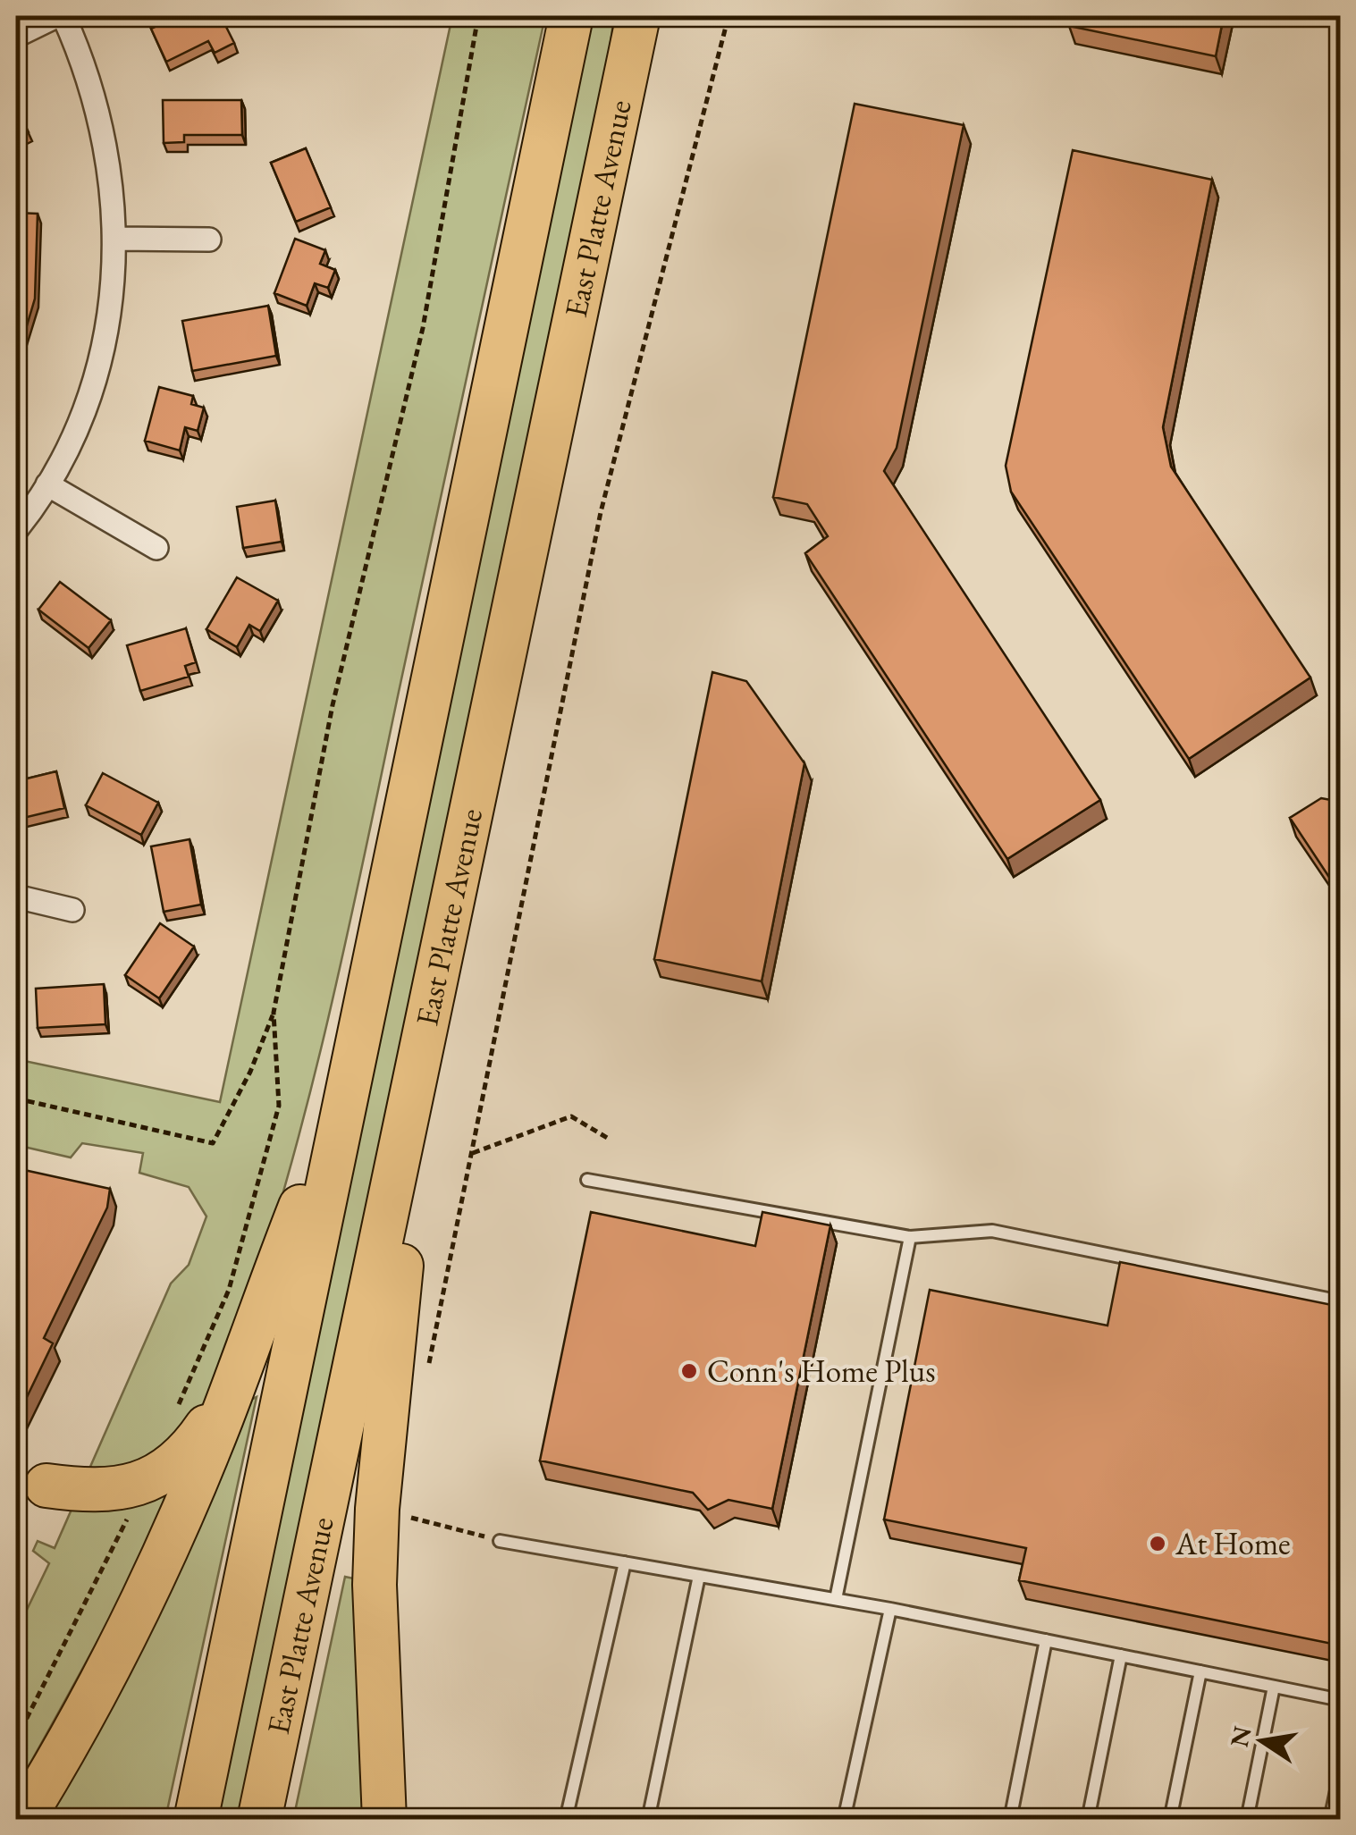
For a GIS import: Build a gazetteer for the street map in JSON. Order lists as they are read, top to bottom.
{
  "streets": {
    "highway": ["East Platte Avenue"]
  },
  "places": ["Conn's Home Plus", "At Home"],
  "north": "left"
}
